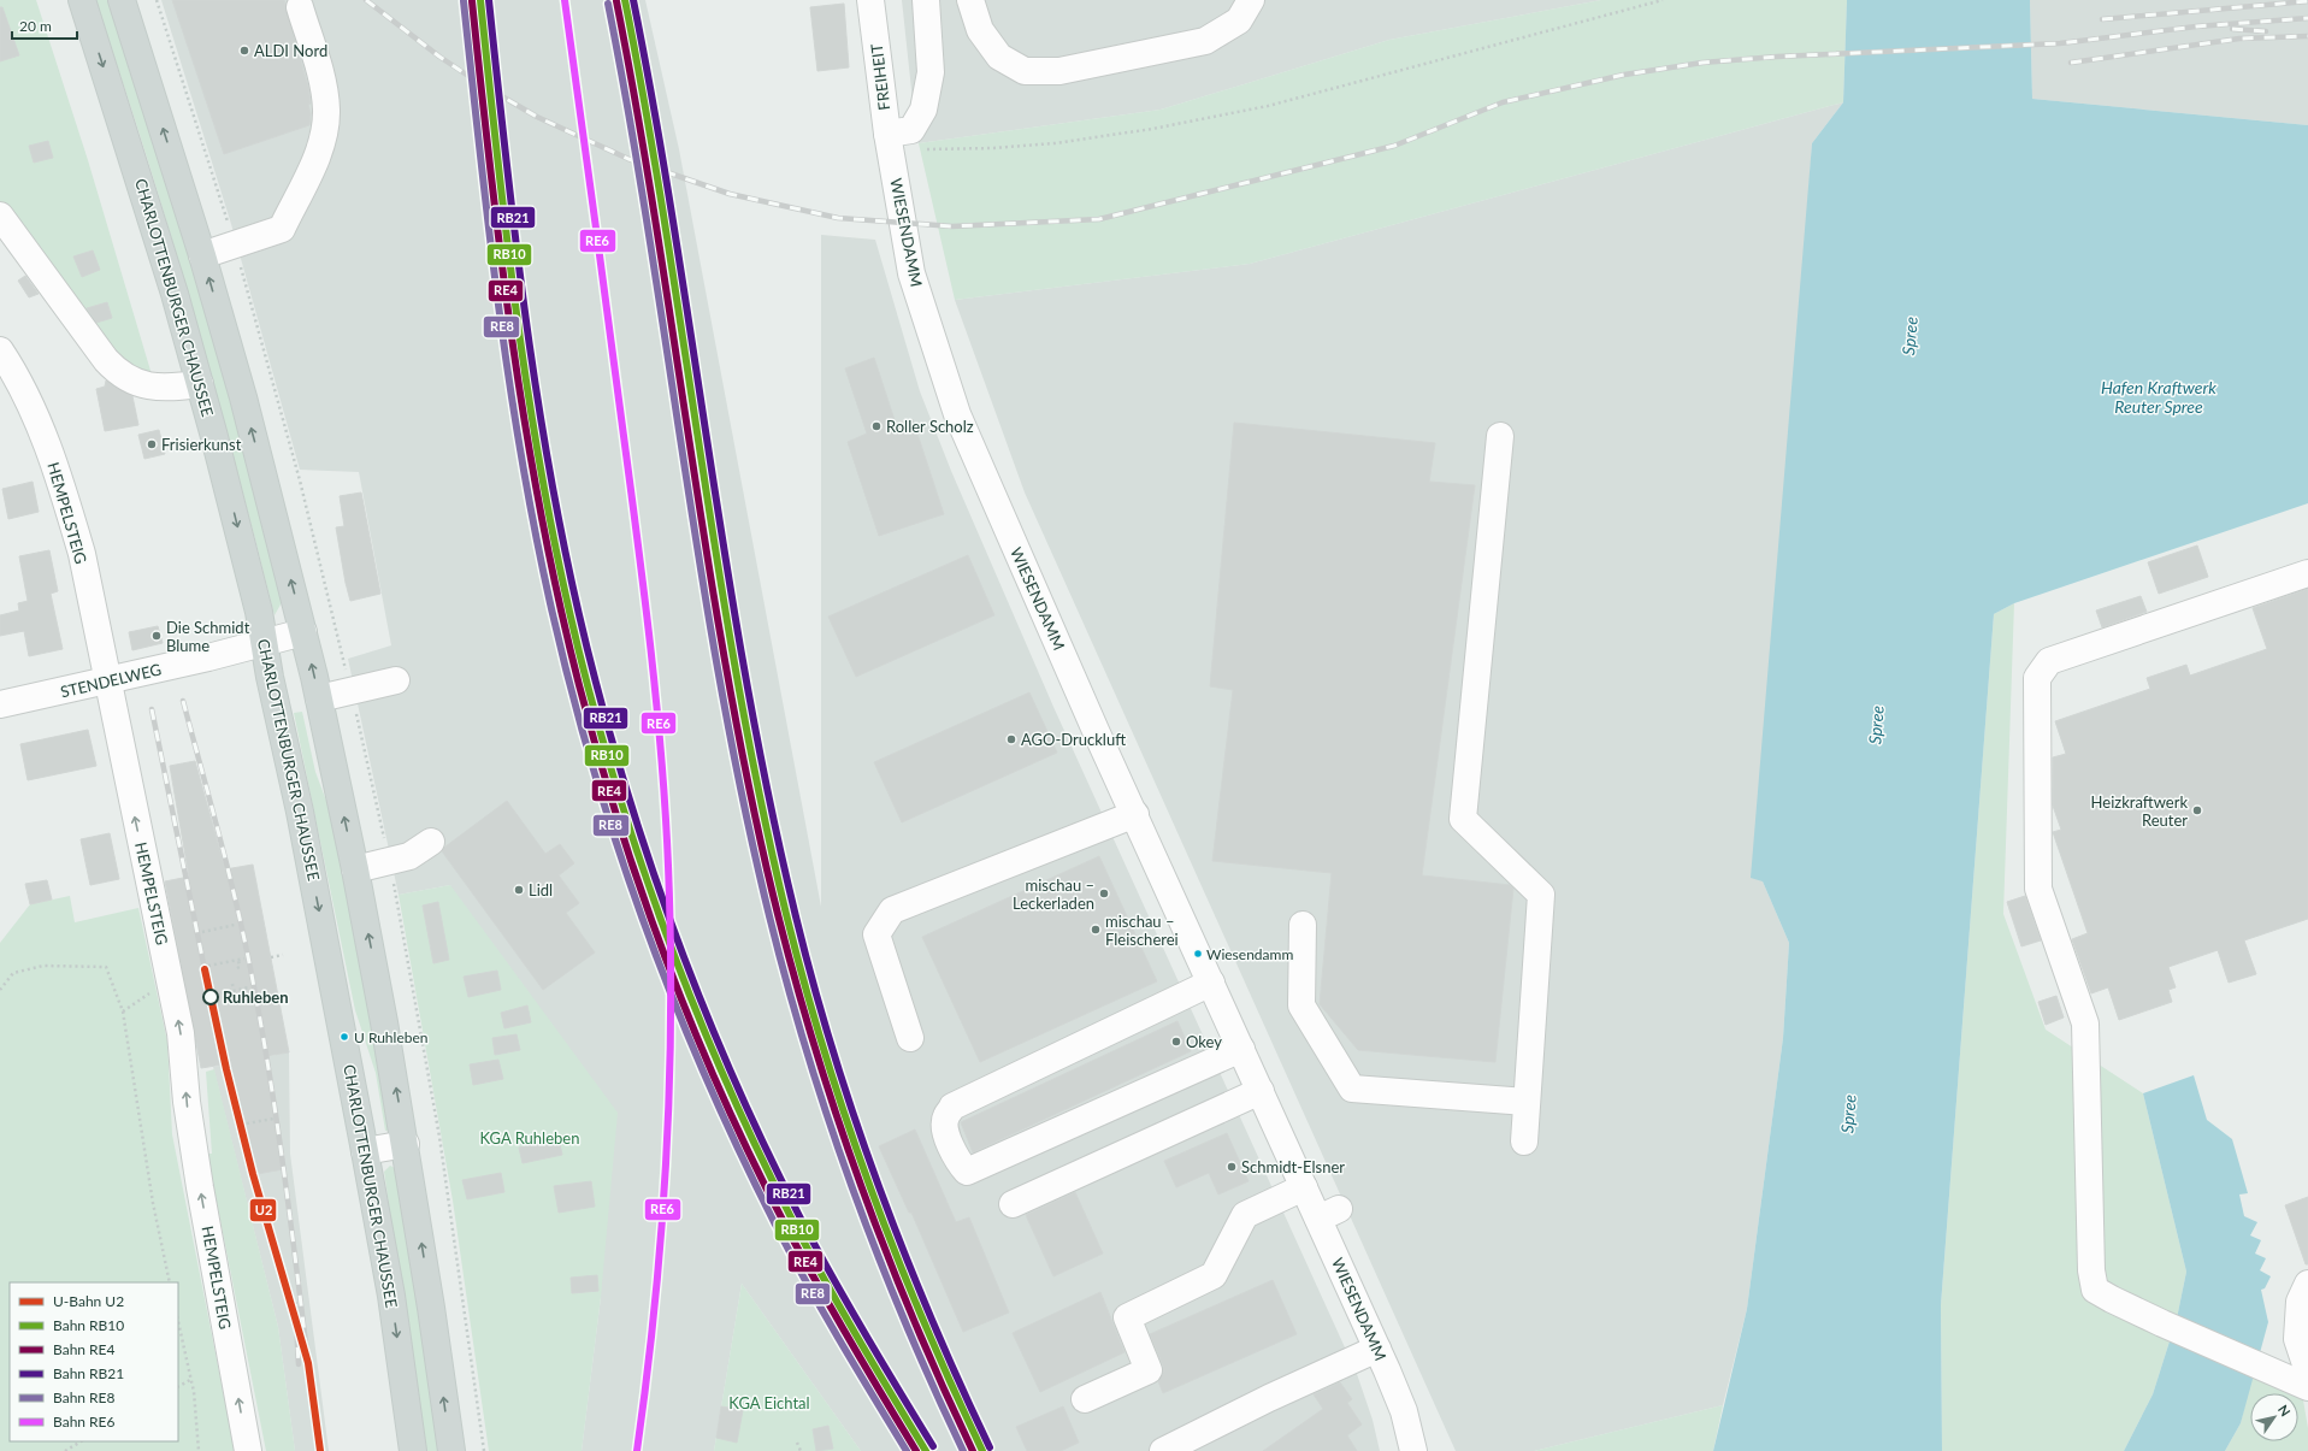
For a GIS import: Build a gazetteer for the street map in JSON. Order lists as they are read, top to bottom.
{
  "streets": {
    "main road": ["CHARLOTTENBURGER CHAUSSEE"],
    "street": [
      "FREIHEIT",
      "WIESENDAMM",
      "HEMPELSTEIG",
      "STENDELWEG"
    ]
  },
  "crossings": [
    ["FREIHEIT", "WIESENDAMM"],
    ["CHARLOTTENBURGER CHAUSSEE", "STENDELWEG"],
    ["HEMPELSTEIG", "STENDELWEG"]
  ],
  "one_way": ["HEMPELSTEIG"],
  "water": ["Spree", "Hafen Kraftwerk Reuter Spree"],
  "parks": ["KGA Ruhleben", "KGA Eichtal"],
  "places": [
    "ALDI Nord",
    "Roller Scholz",
    "Frisierkunst",
    "Die Schmidt Blume",
    "AGO-Druckluft",
    "Heizkraftwerk Reuter",
    "Lidl",
    "mischau – Leckerladen",
    "mischau – Fleischerei",
    "Wiesendamm",
    "Ruhleben",
    "U Ruhleben",
    "Okey",
    "Schmidt-Elsner"
  ],
  "lines": [
    "rail line RB10",
    "rail line RB21",
    "rail line RE6",
    "rail line RE4",
    "rail line RE8",
    "metro line U2"
  ],
  "legend": [
    "U-Bahn U2",
    "Bahn RB10",
    "Bahn RE4",
    "Bahn RB21",
    "Bahn RE8",
    "Bahn RE6"
  ],
  "scale_bar": "20 m",
  "north": "top right"
}
